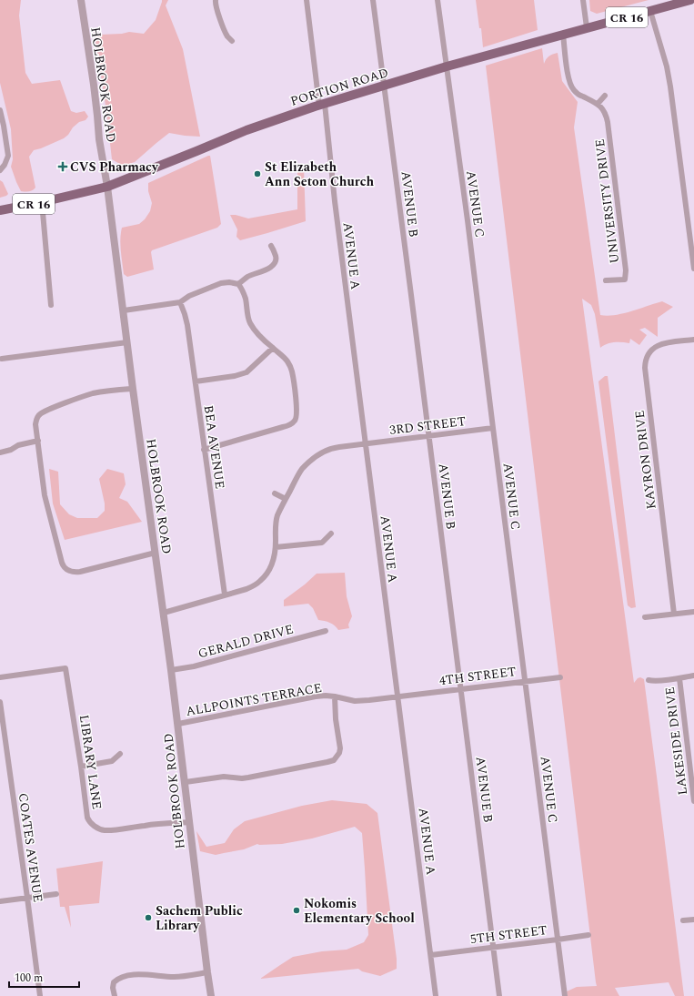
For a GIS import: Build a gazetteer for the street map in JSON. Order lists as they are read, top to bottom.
{
  "streets": {
    "main road": ["CR 16", "PORTION ROAD"],
    "street": [
      "HOLBROOK ROAD",
      "UNIVERSITY DRIVE",
      "AVENUE B",
      "AVENUE C",
      "AVENUE A",
      "3RD STREET",
      "BEA AVENUE",
      "KAYRON DRIVE",
      "GERALD DRIVE",
      "4TH STREET",
      "ALLPOINTS TERRACE",
      "LAKESIDE DRIVE",
      "LIBRARY LANE",
      "COATES AVENUE",
      "5TH STREET"
    ]
  },
  "crossings": [
    ["HOLBROOK ROAD", "PORTION ROAD"],
    ["HOLBROOK ROAD", "3RD STREET"],
    ["HOLBROOK ROAD", "GERALD DRIVE"],
    ["HOLBROOK ROAD", "ALLPOINTS TERRACE"],
    ["HOLBROOK ROAD", "LIBRARY LANE"],
    ["PORTION ROAD", "AVENUE B"],
    ["PORTION ROAD", "AVENUE C"],
    ["PORTION ROAD", "AVENUE A"],
    ["AVENUE B", "3RD STREET"],
    ["AVENUE B", "4TH STREET"],
    ["AVENUE B", "5TH STREET"],
    ["AVENUE C", "3RD STREET"],
    ["AVENUE C", "4TH STREET"],
    ["AVENUE C", "5TH STREET"],
    ["AVENUE A", "3RD STREET"],
    ["AVENUE A", "4TH STREET"],
    ["AVENUE A", "ALLPOINTS TERRACE"],
    ["AVENUE A", "5TH STREET"],
    ["3RD STREET", "BEA AVENUE"],
    ["4TH STREET", "ALLPOINTS TERRACE"]
  ],
  "places": {
    "health": ["CVS Pharmacy"],
    "other": ["St Elizabeth Ann Seton Church", "Nokomis Elementary School", "Sachem Public Library"]
  },
  "scale_bar": "100 m"
}
